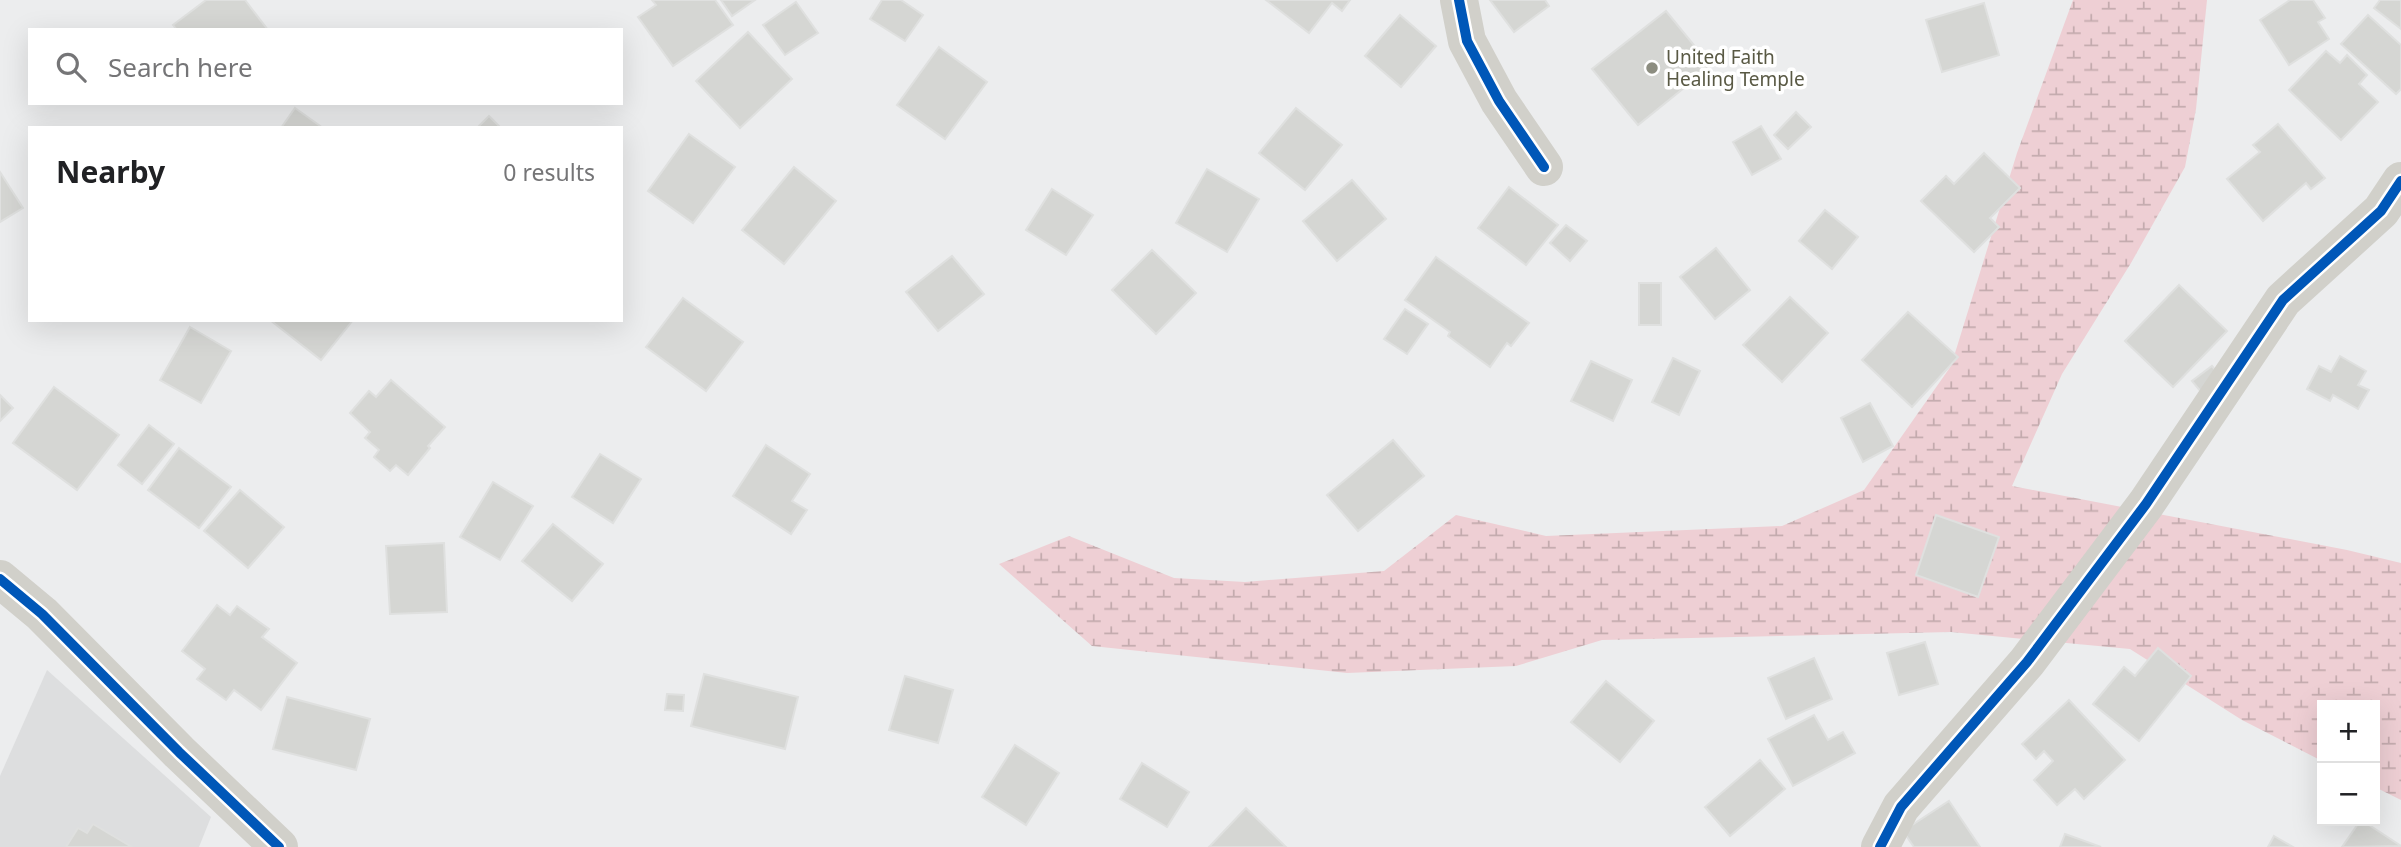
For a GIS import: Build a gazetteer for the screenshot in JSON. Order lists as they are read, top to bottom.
{
  "places": ["United Faith Healing Temple"],
  "page": {
    "search": "Search here",
    "heading": ["Nearby", "0 results"],
    "map_buttons": ["+", "−"]
  }
}
